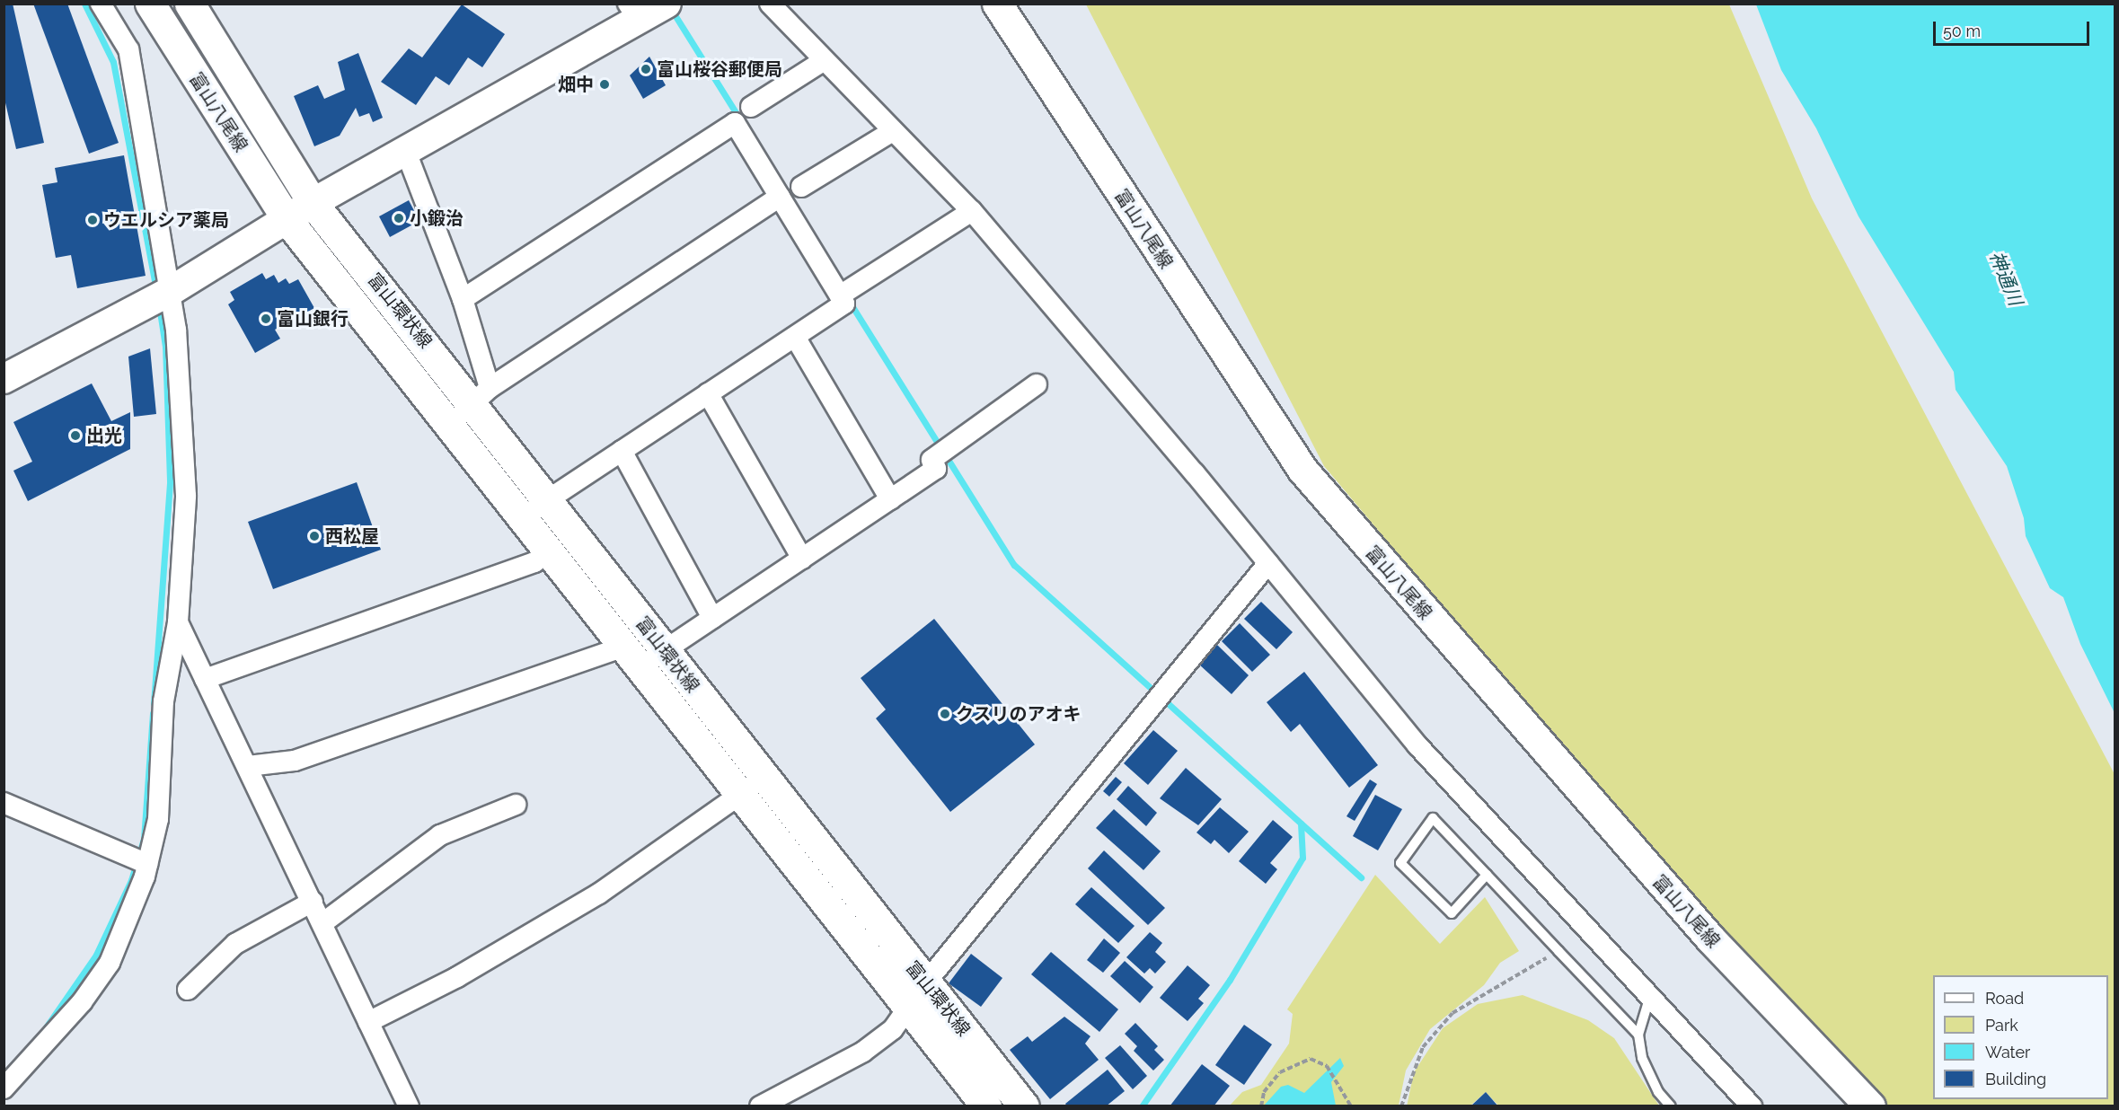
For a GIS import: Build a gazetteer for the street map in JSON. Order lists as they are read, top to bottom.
{
  "streets": {
    "main road": ["富山八尾線", "富山環状線"]
  },
  "crossings": [
    ["富山八尾線", "富山環状線"]
  ],
  "water": ["神通川"],
  "places": [
    "富山桜谷郵便局",
    "畑中",
    "小鍛治",
    "ウエルシア薬局",
    "富山銀行",
    "出光",
    "西松屋",
    "クスリのアオキ"
  ],
  "legend": [
    "Road",
    "Park",
    "Water",
    "Building"
  ],
  "scale_bar": "50 m"
}
